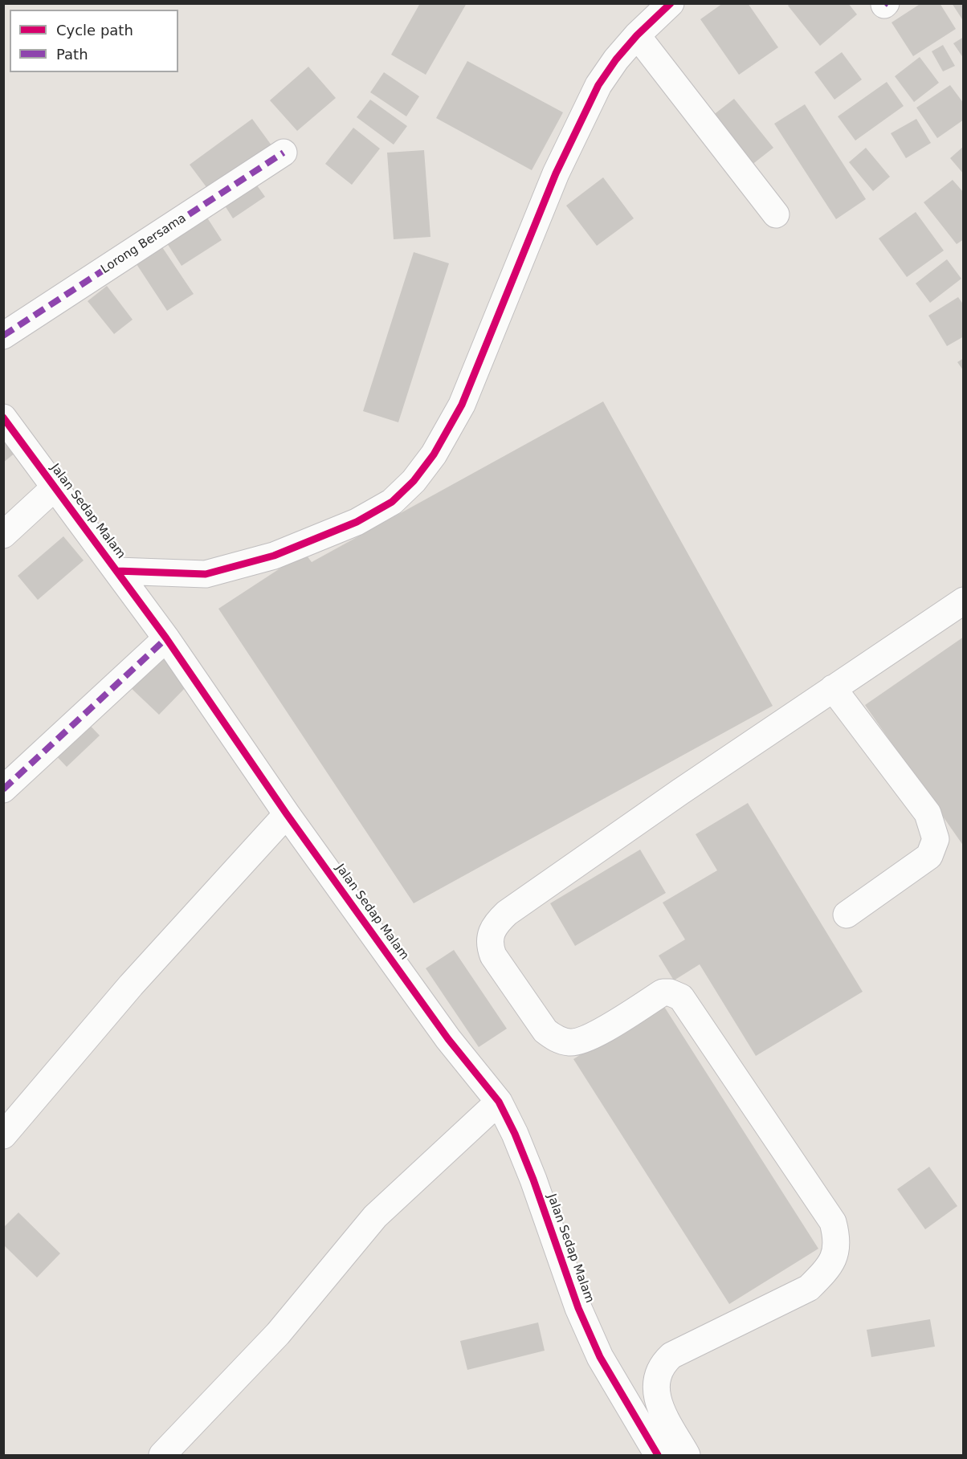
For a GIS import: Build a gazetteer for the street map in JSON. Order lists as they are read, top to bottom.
{
  "streets": {
    "street": ["Lorong Bersama", "Jalan Sedap Malam"]
  },
  "legend": ["Cycle path", "Path"]
}
